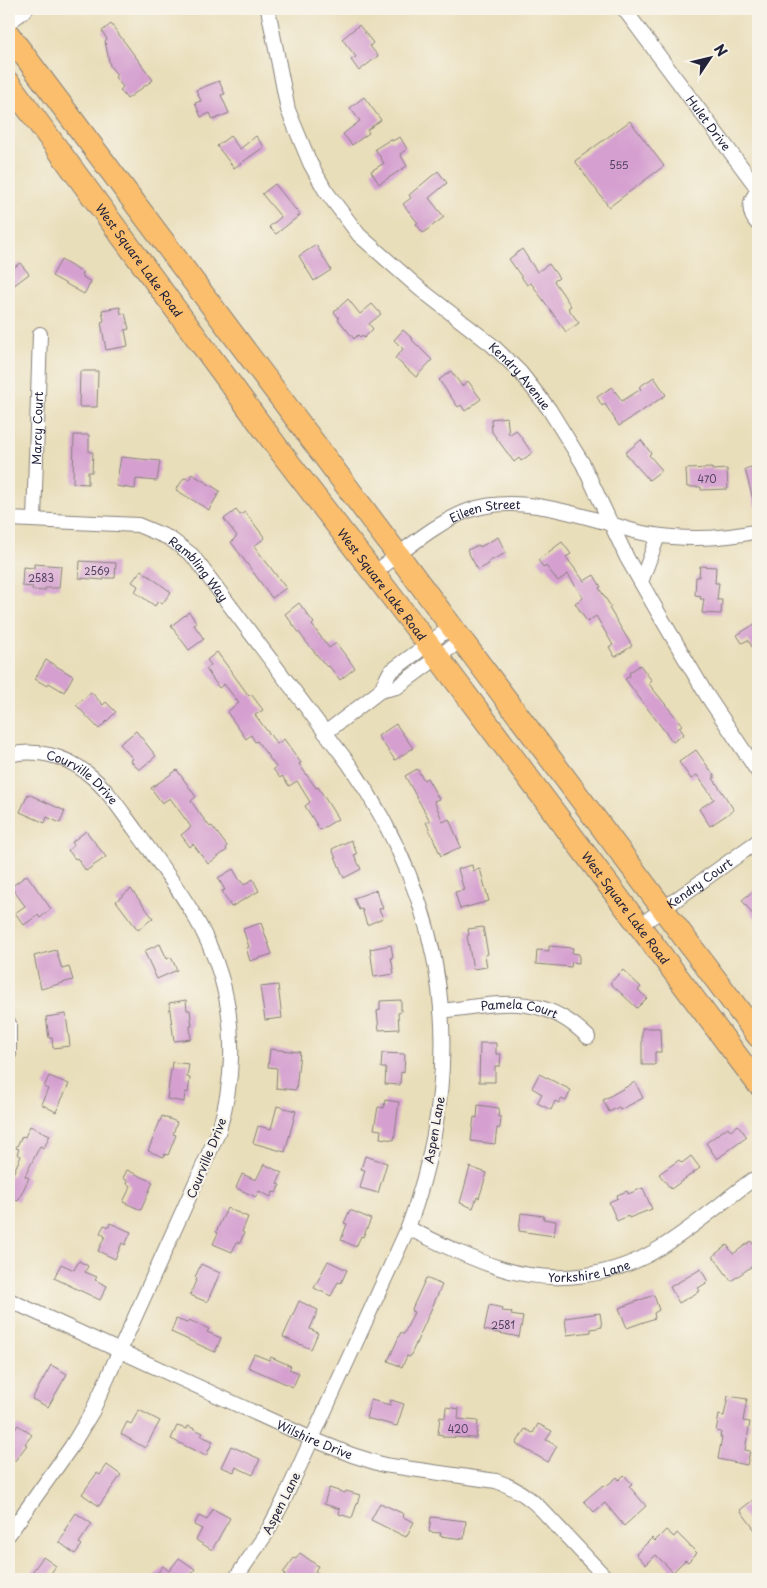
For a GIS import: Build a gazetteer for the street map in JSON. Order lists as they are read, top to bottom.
{
  "streets": {
    "highway": ["West Square Lake Road"],
    "street": [
      "Hulet Drive",
      "Kendry Avenue",
      "Marcy Court",
      "Eileen Street",
      "Rambling Way",
      "Courville Drive",
      "Kendry Court",
      "Pamela Court",
      "Aspen Lane",
      "Yorkshire Lane",
      "Wilshire Drive"
    ]
  },
  "crossings": [
    ["West Square Lake Road", "Eileen Street"],
    ["West Square Lake Road", "Kendry Court"],
    ["Kendry Avenue", "Eileen Street"],
    ["Marcy Court", "Rambling Way"],
    ["Rambling Way", "Aspen Lane"],
    ["Courville Drive", "Wilshire Drive"],
    ["Pamela Court", "Aspen Lane"],
    ["Aspen Lane", "Yorkshire Lane"],
    ["Aspen Lane", "Wilshire Drive"]
  ],
  "house_numbers": [
    "555",
    "470",
    "2569",
    "2583",
    "2581",
    "420"
  ],
  "north": "top right"
}
